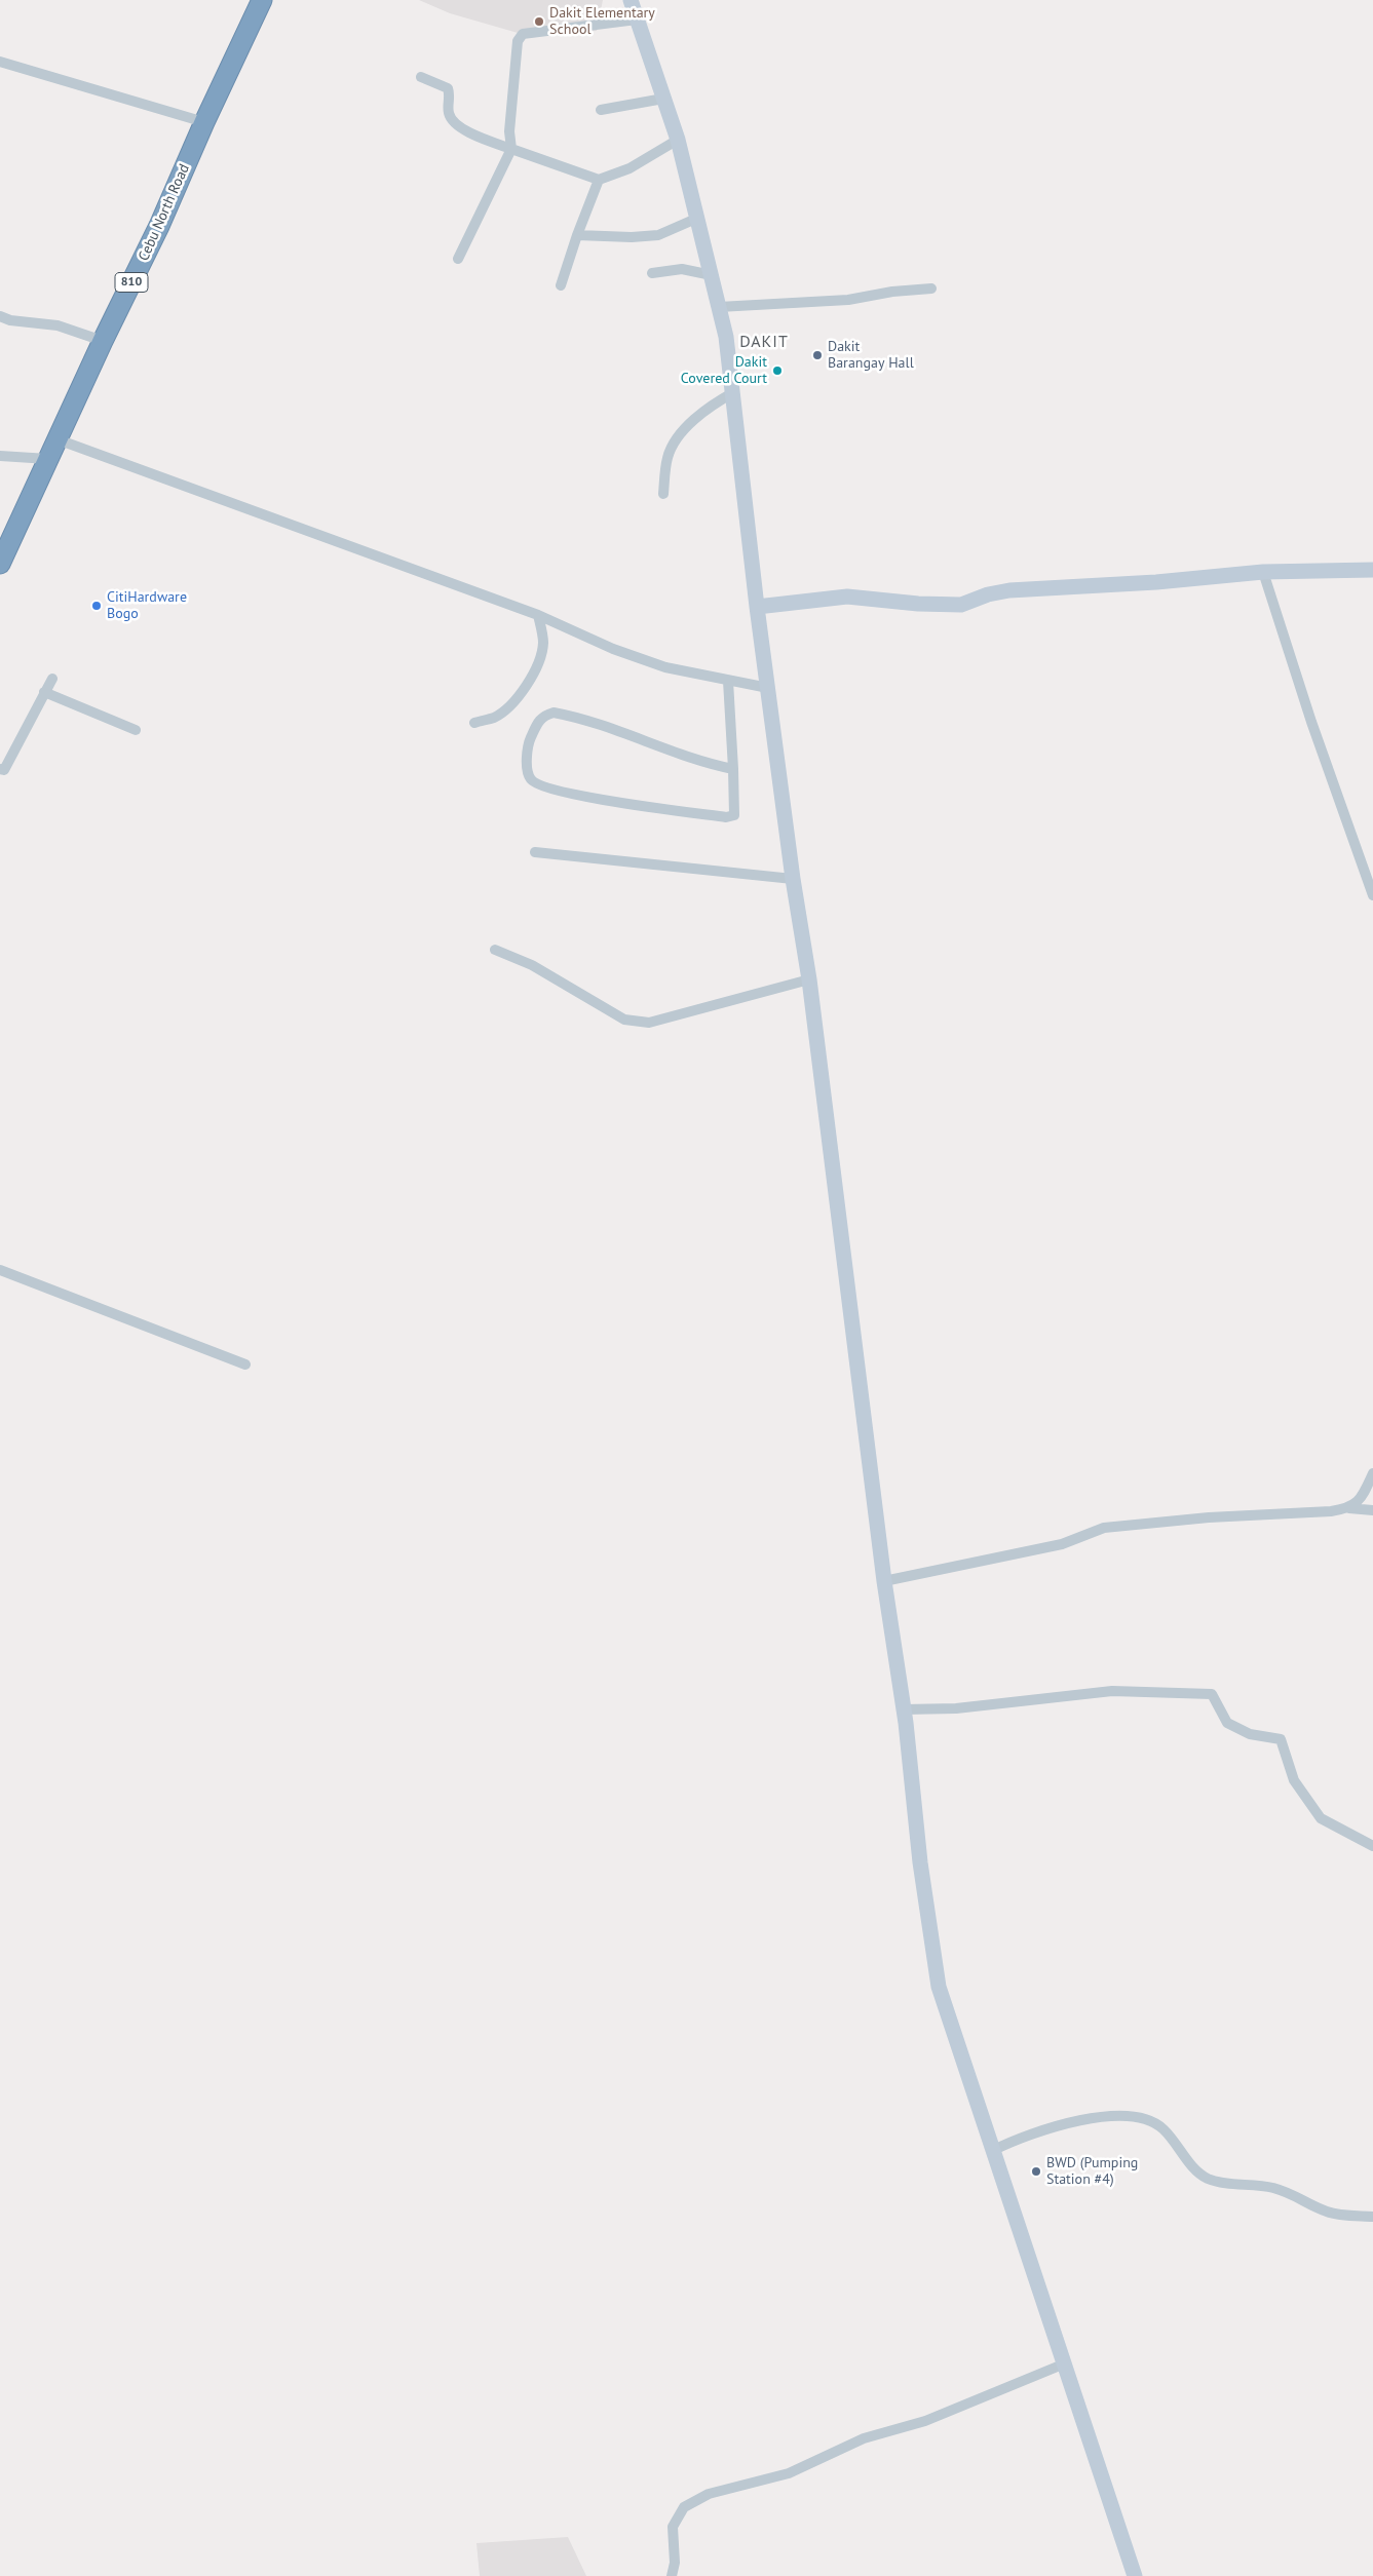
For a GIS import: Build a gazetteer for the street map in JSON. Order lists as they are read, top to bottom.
{
  "streets": {
    "highway": ["Cebu North Road", "810"]
  },
  "districts": ["DAKIT"],
  "places": [
    "Dakit Elementary School",
    "Dakit Barangay Hall",
    "Dakit Covered Court",
    "CitiHardware Bogo",
    "BWD (Pumping Station #4)"
  ]
}
